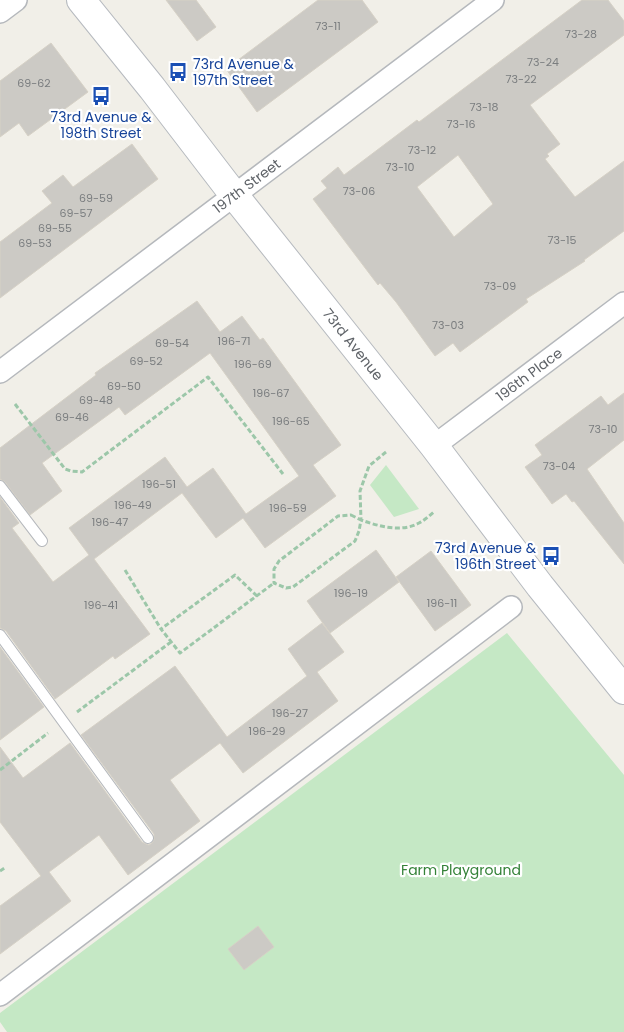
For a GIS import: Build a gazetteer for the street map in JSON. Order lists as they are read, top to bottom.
{
  "streets": {
    "street": ["197th Street", "73rd Avenue", "196th Place"]
  },
  "crossings": [
    ["197th Street", "73rd Avenue"],
    ["73rd Avenue", "196th Place"]
  ],
  "parks": ["Farm Playground"],
  "places": {
    "bus stop": ["73rd Avenue & 197th Street", "73rd Avenue & 198th Street", "73rd Avenue & 196th Street"]
  },
  "house_numbers": [
    "73-11",
    "73-28",
    "73-24",
    "73-22",
    "69-62",
    "73-18",
    "73-16",
    "73-12",
    "73-10",
    "73-06",
    "69-59",
    "69-57",
    "69-55",
    "73-15",
    "69-53",
    "73-09",
    "73-03",
    "196-71",
    "69-54",
    "69-52",
    "196-69",
    "69-50",
    "196-67",
    "69-48",
    "69-46",
    "196-65",
    "73-10",
    "73-04",
    "196-51",
    "196-49",
    "196-59",
    "196-47",
    "196-19",
    "196-11",
    "196-41",
    "196-27",
    "196-29"
  ]
}
